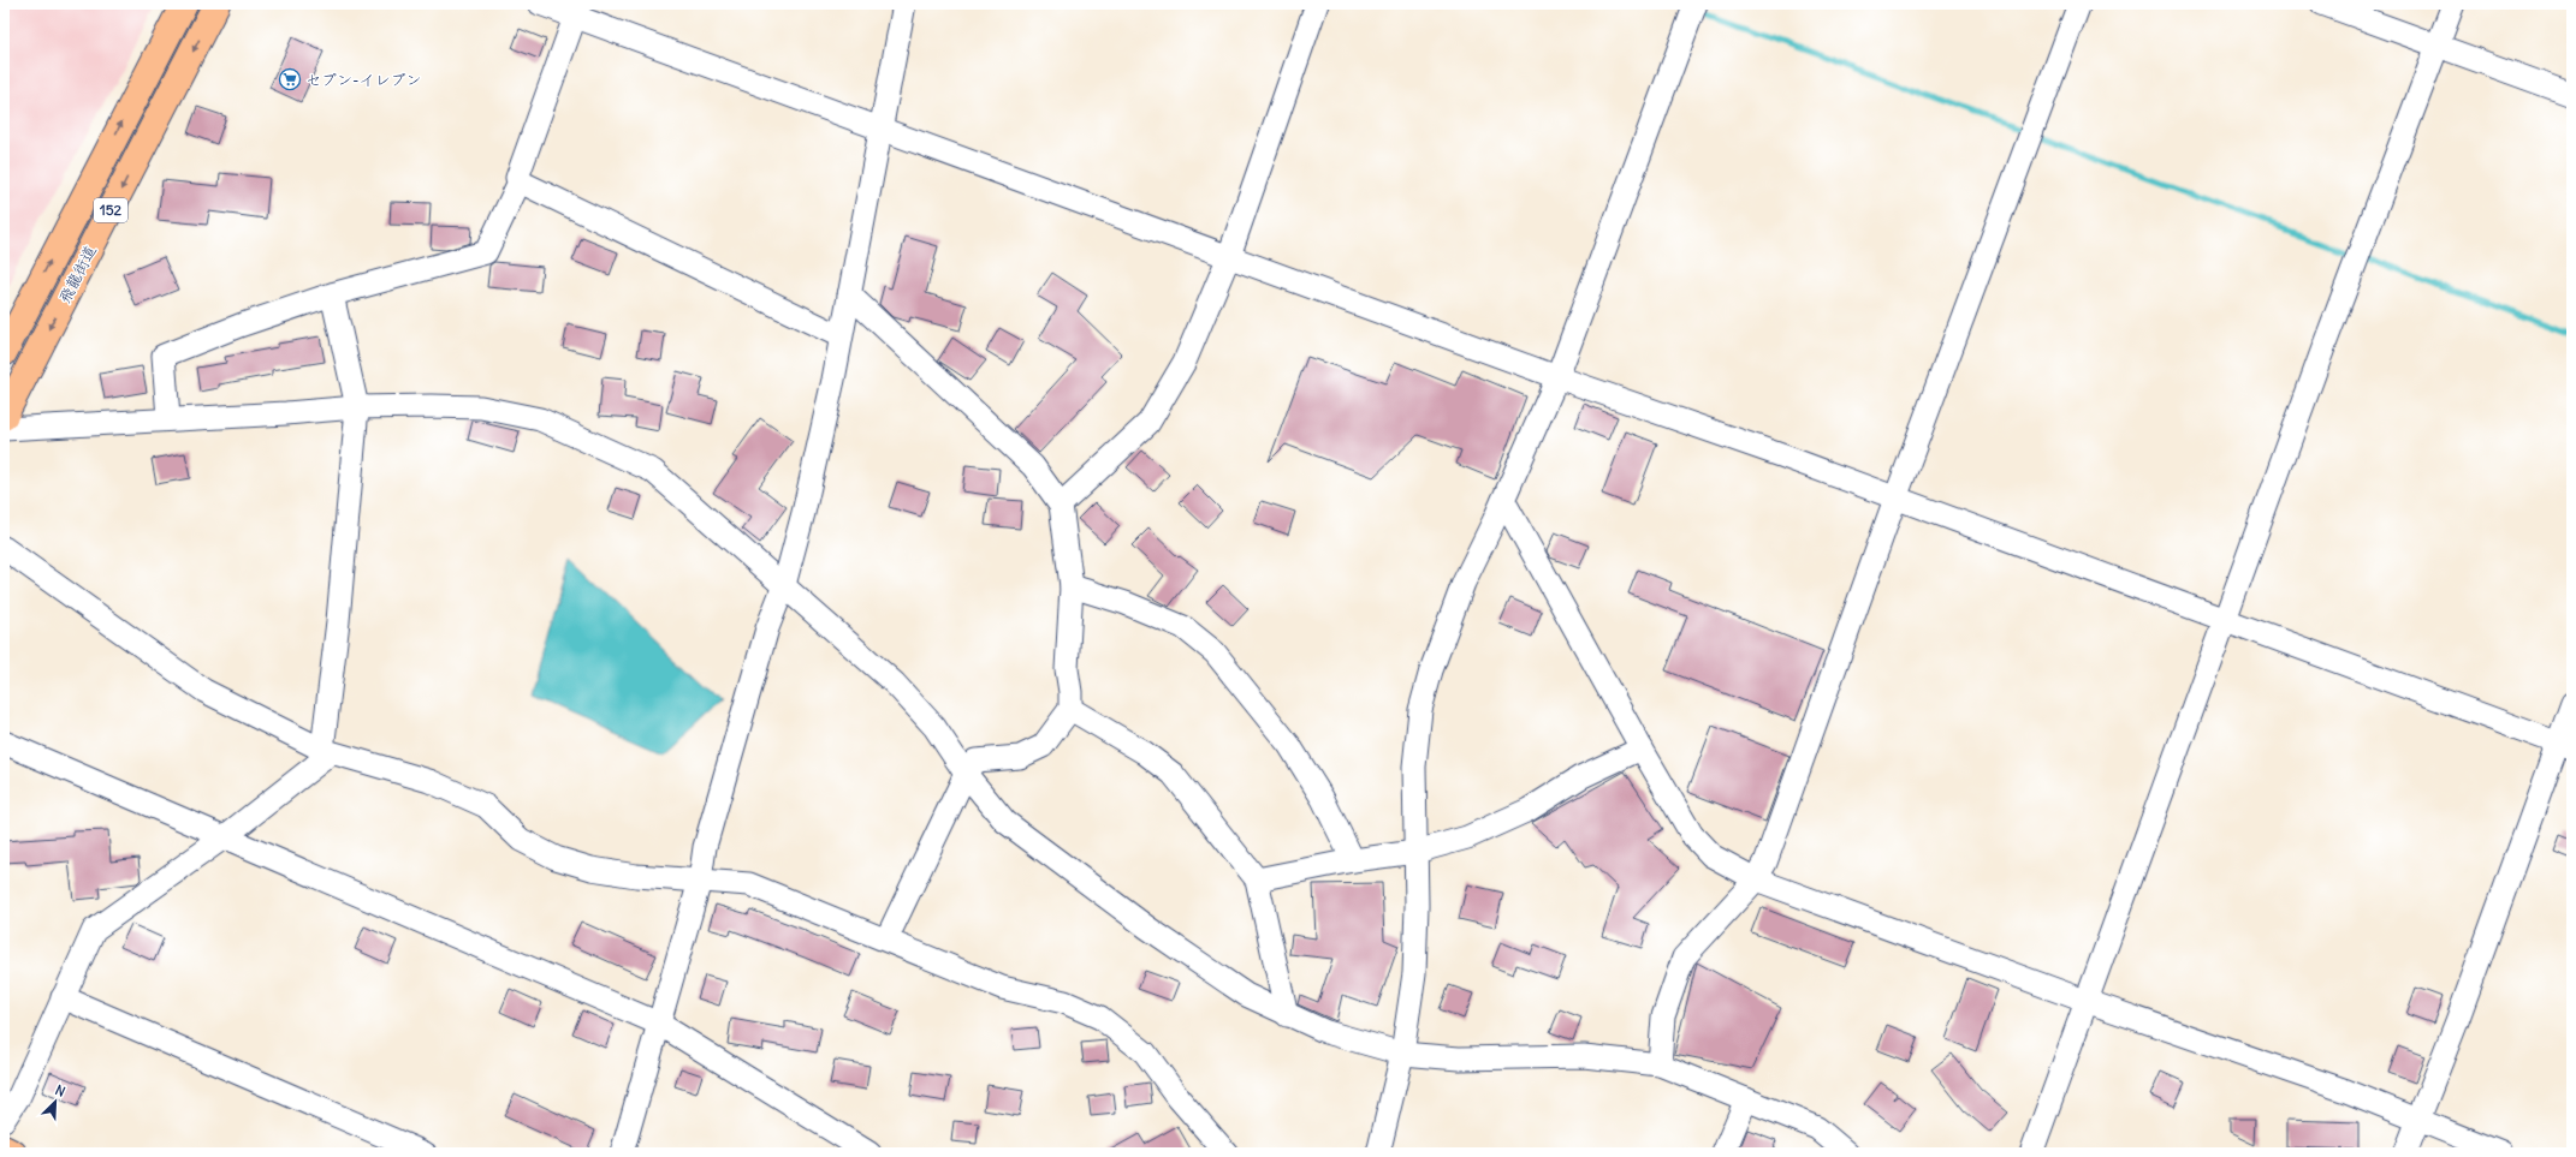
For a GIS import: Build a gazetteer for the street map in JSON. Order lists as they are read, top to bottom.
{
  "streets": {
    "main road": ["152", "飛龍街道"]
  },
  "places": {
    "supermarket": ["セブン-イレブン"]
  },
  "north": "top right"
}
